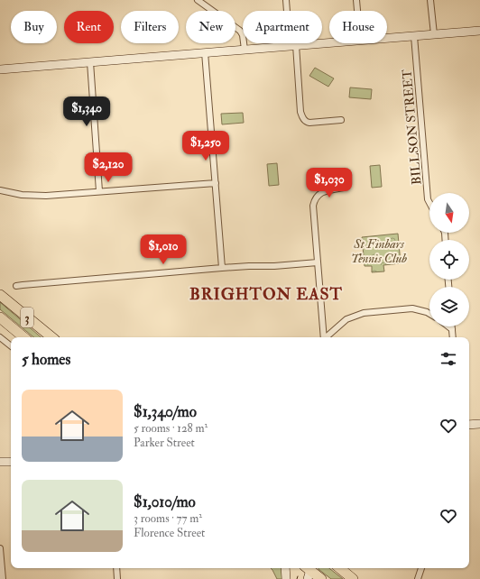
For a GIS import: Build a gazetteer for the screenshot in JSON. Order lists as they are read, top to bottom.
{
  "streets": {
    "highway": ["3"],
    "street": ["BILLSON STREET"]
  },
  "districts": ["BRIGHTON EAST"],
  "parks": ["St Finbars Tennis Club"],
  "north": "bottom",
  "page": {
    "chip": [
      "Buy",
      "Rent",
      "Filters",
      "New",
      "Apartment",
      "House"
    ],
    "price": [
      "$1,340",
      "$1,250",
      "$2,120",
      "$1,030",
      "$1,010"
    ],
    "heading": "5 homes",
    "list": [
      {
        "name": "$1,340/mo",
        "note": "5 rooms · 128 m² · Parker Street"
      },
      {
        "name": "$1,010/mo",
        "note": "3 rooms · 77 m² · Florence Street"
      }
    ]
  }
}
